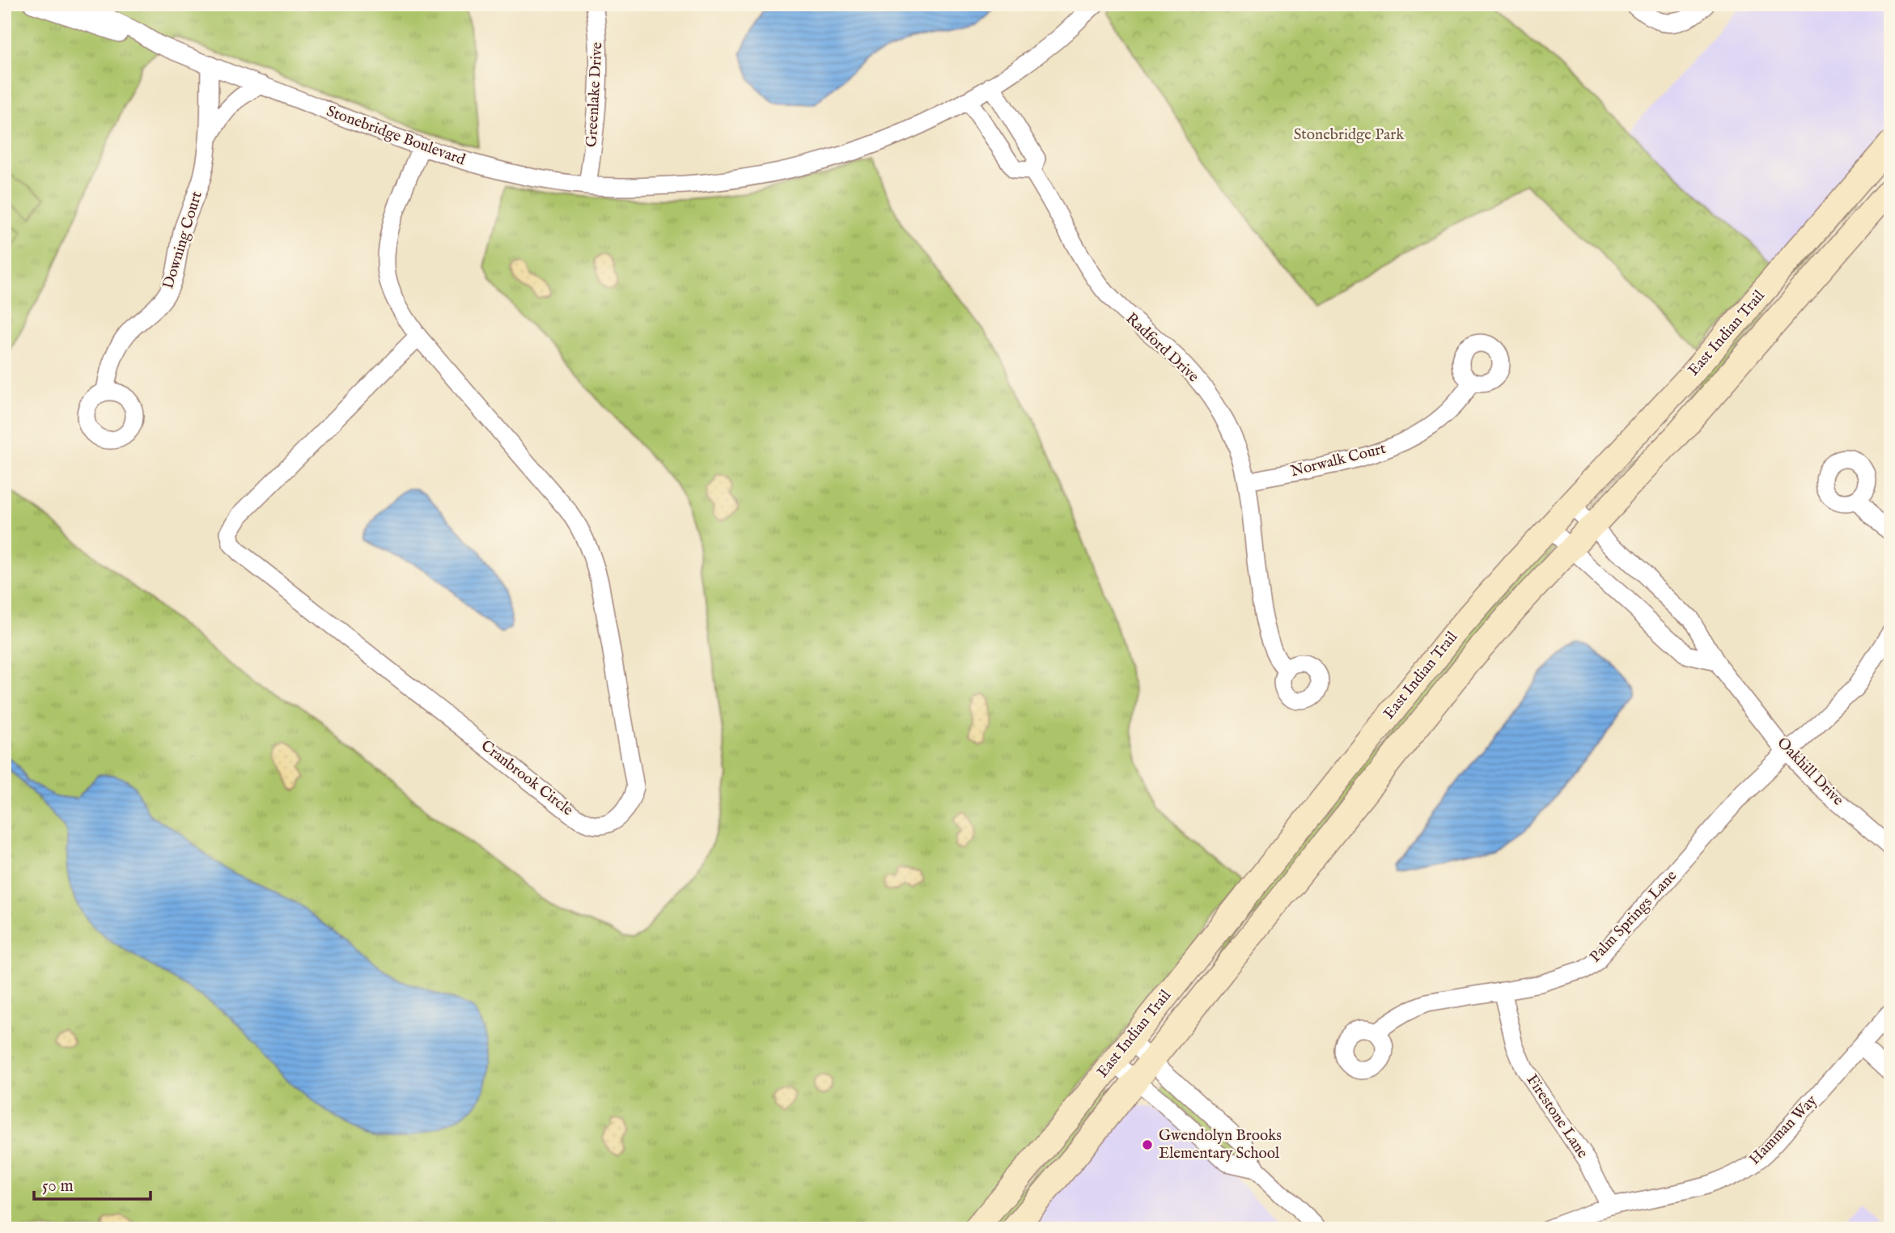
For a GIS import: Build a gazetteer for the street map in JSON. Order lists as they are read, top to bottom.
{
  "streets": {
    "main road": ["East Indian Trail"],
    "street": [
      "Greenlake Drive",
      "Stonebridge Boulevard",
      "Downing Court",
      "Radford Drive",
      "Norwalk Court",
      "Oakhill Drive",
      "Cranbrook Circle",
      "Palm Springs Lane",
      "Firestone Lane",
      "Hamman Way"
    ]
  },
  "crossings": [
    ["Greenlake Drive", "Stonebridge Boulevard"],
    ["Stonebridge Boulevard", "Downing Court"],
    ["Stonebridge Boulevard", "Radford Drive"],
    ["Stonebridge Boulevard", "Cranbrook Circle"],
    ["East Indian Trail", "Oakhill Drive"],
    ["Radford Drive", "Norwalk Court"],
    ["Oakhill Drive", "Palm Springs Lane"],
    ["Palm Springs Lane", "Firestone Lane"],
    ["Firestone Lane", "Hamman Way"]
  ],
  "parks": ["Stonebridge Park"],
  "places": ["Gwendolyn Brooks Elementary School"],
  "scale_bar": "50 m"
}
